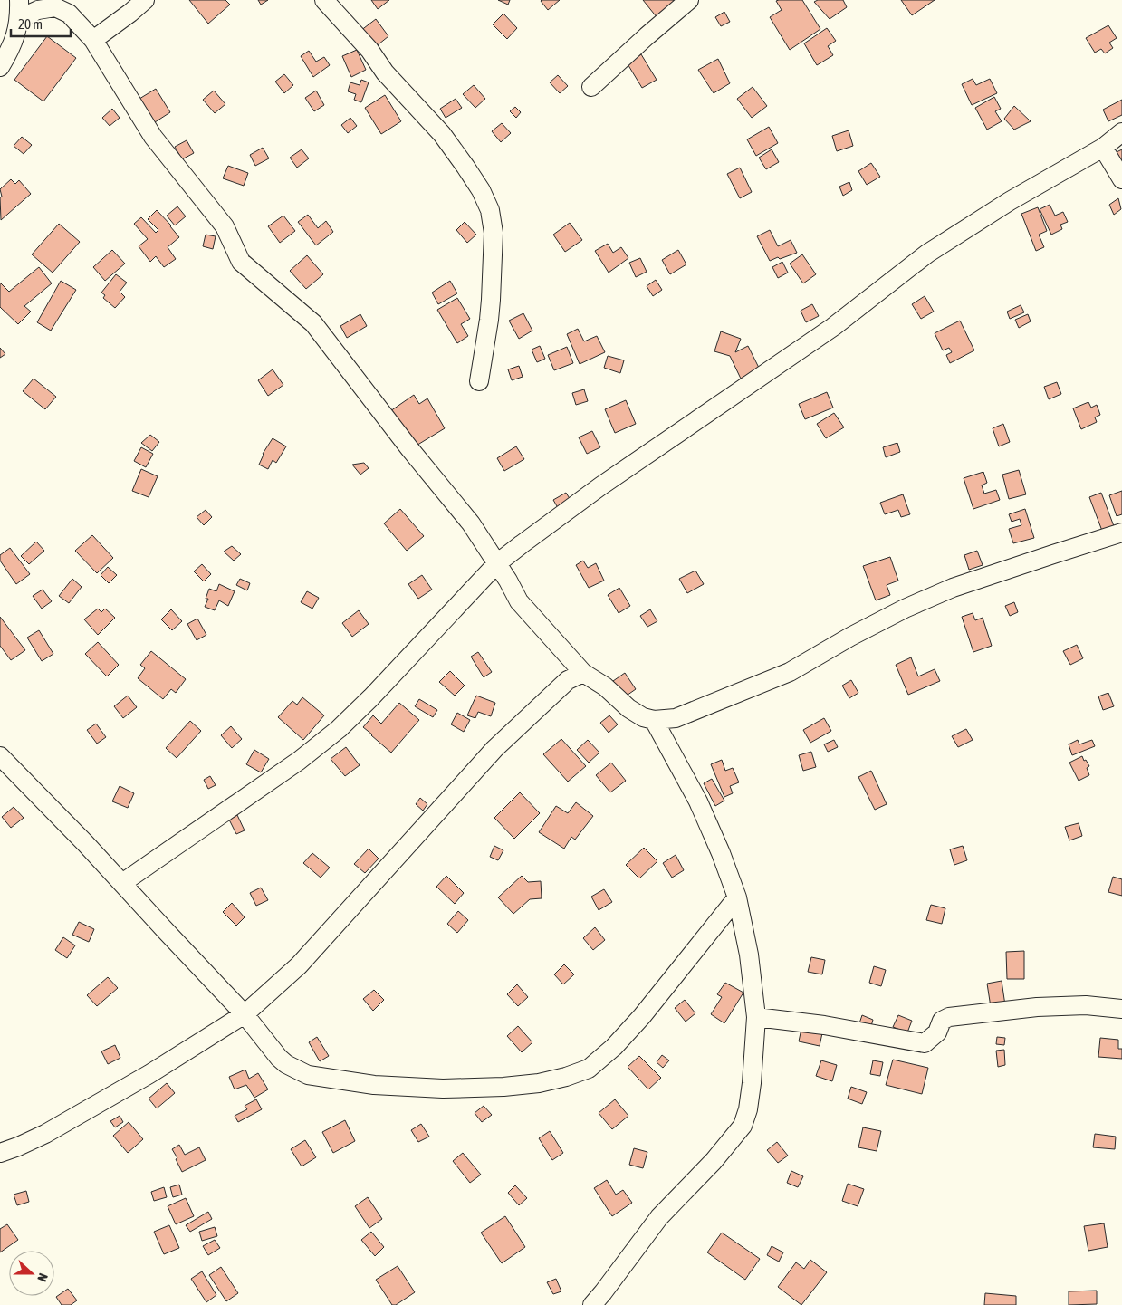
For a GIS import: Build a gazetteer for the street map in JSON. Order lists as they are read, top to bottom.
{
  "scale_bar": "20 m",
  "north": "right"
}
